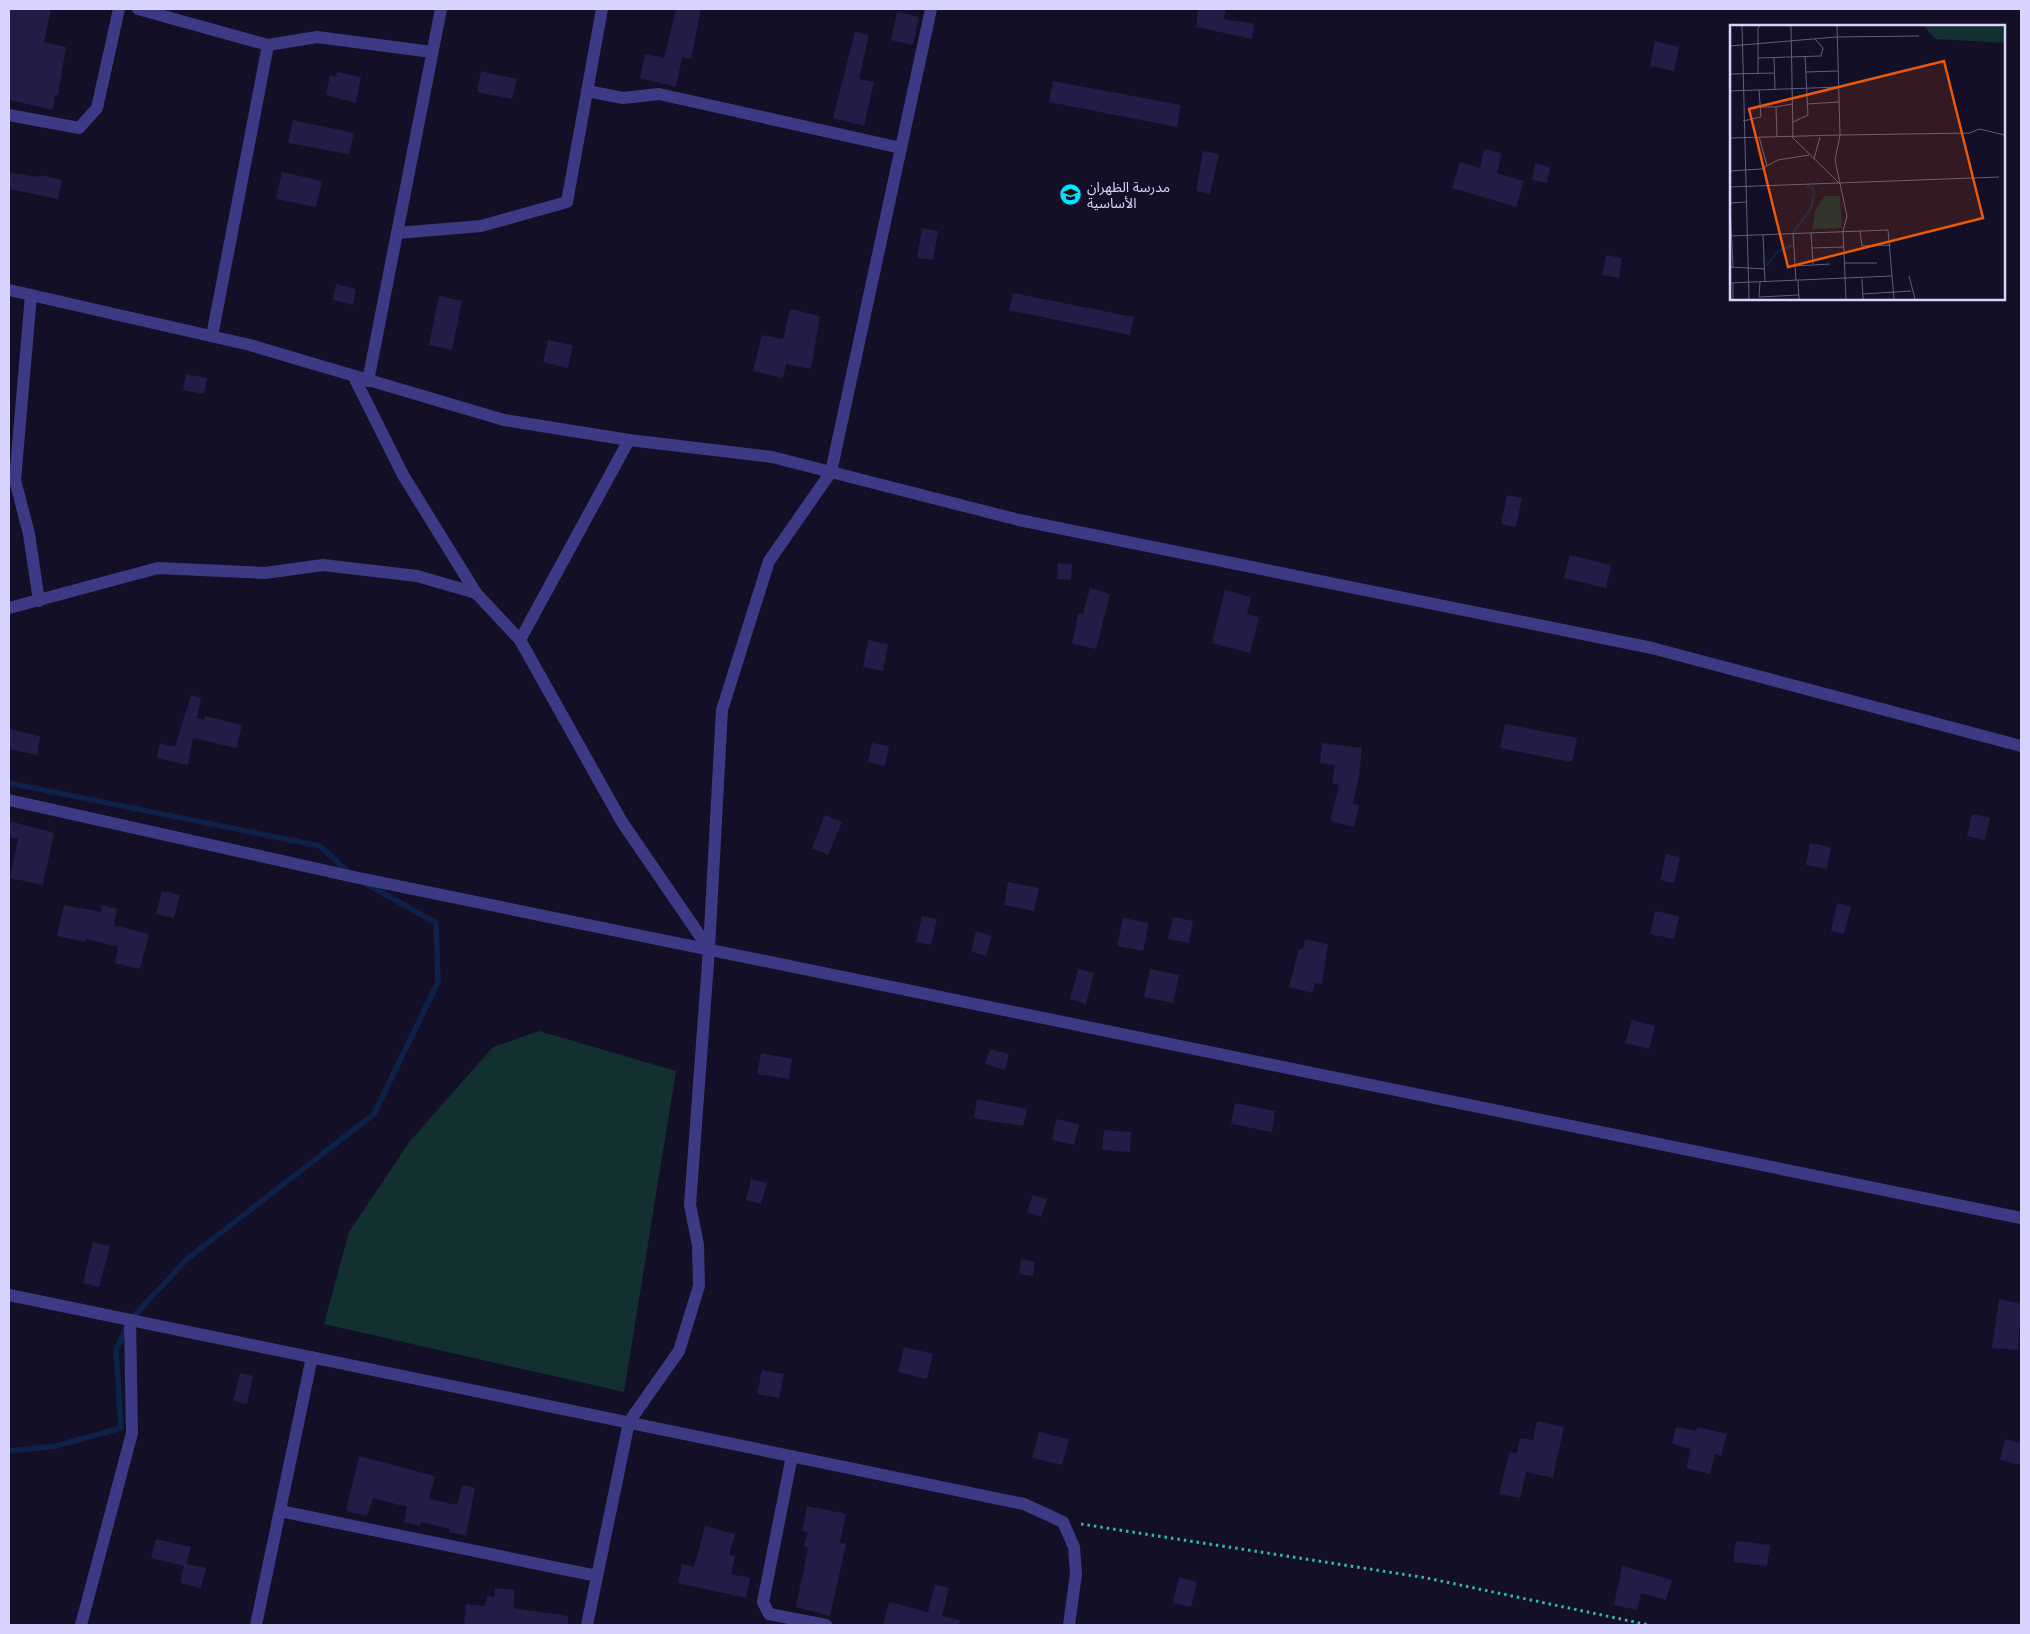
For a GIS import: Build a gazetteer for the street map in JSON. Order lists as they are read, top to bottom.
{
  "places": {
    "school or university": ["مدرسة الظهران الأساسية"]
  }
}
